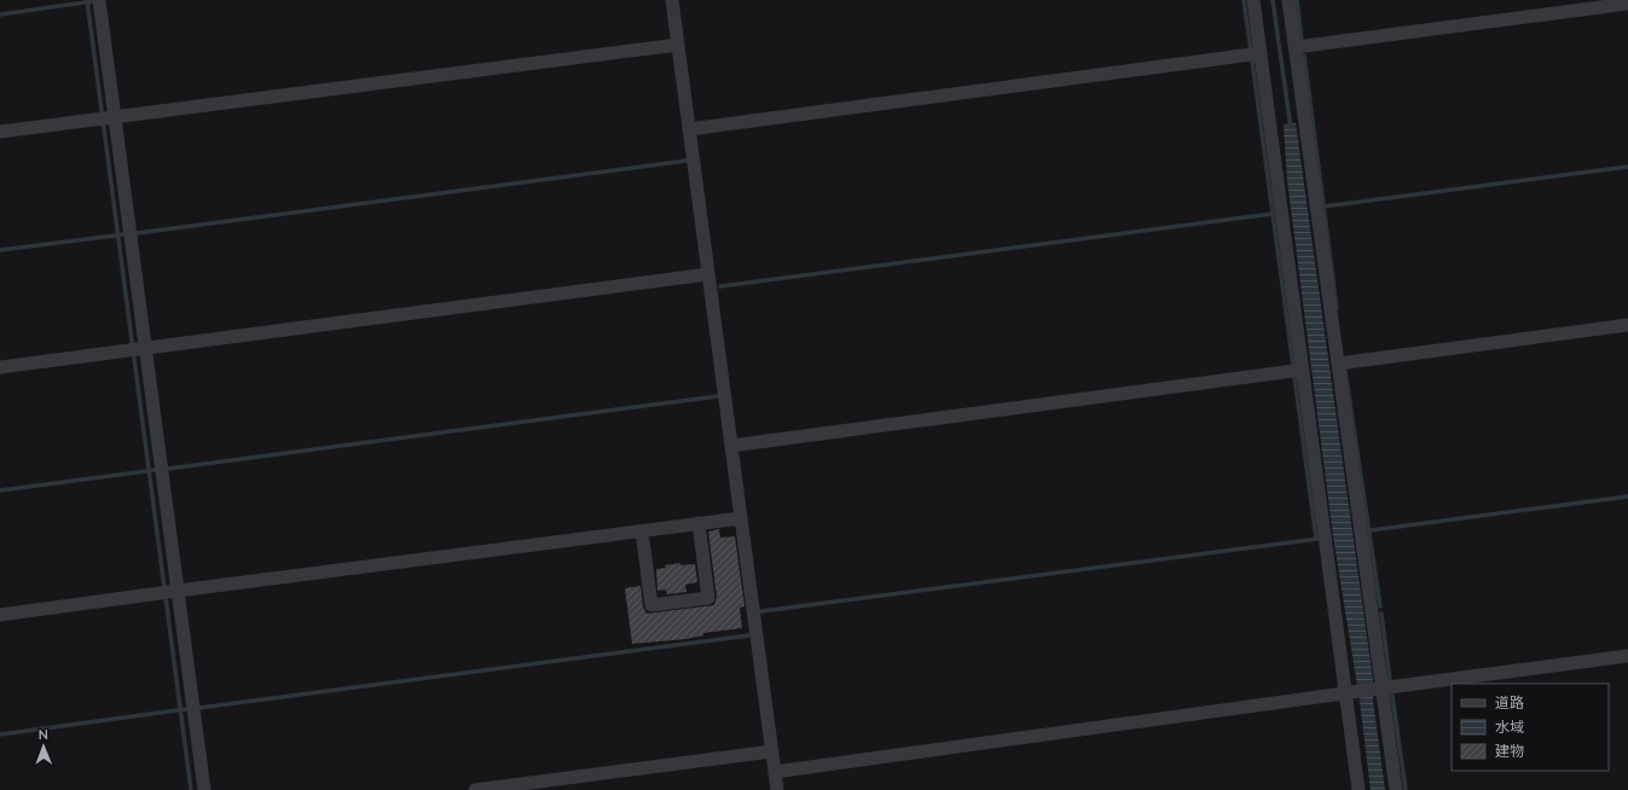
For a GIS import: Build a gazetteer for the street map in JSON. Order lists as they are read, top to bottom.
{
  "legend": ["道路", "水域", "建物"],
  "north": "top"
}
